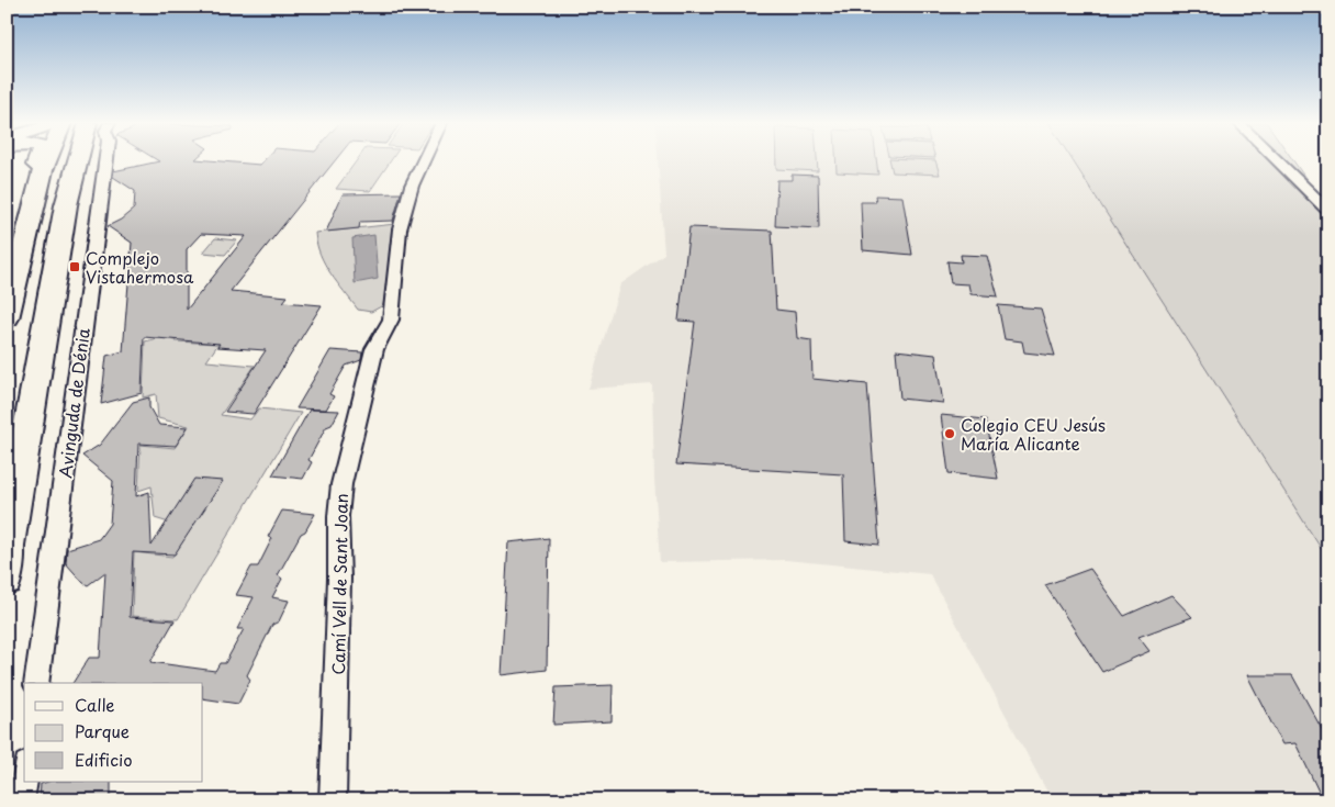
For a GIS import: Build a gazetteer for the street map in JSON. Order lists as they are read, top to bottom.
{
  "streets": {
    "street": ["Avinguda de Dénia", "Camí Vell de Sant Joan"]
  },
  "places": {
    "transit": ["Complejo Vistahermosa"],
    "other": ["Colegio CEU Jesús María Alicante"]
  },
  "legend": ["Calle", "Parque", "Edificio"]
}
